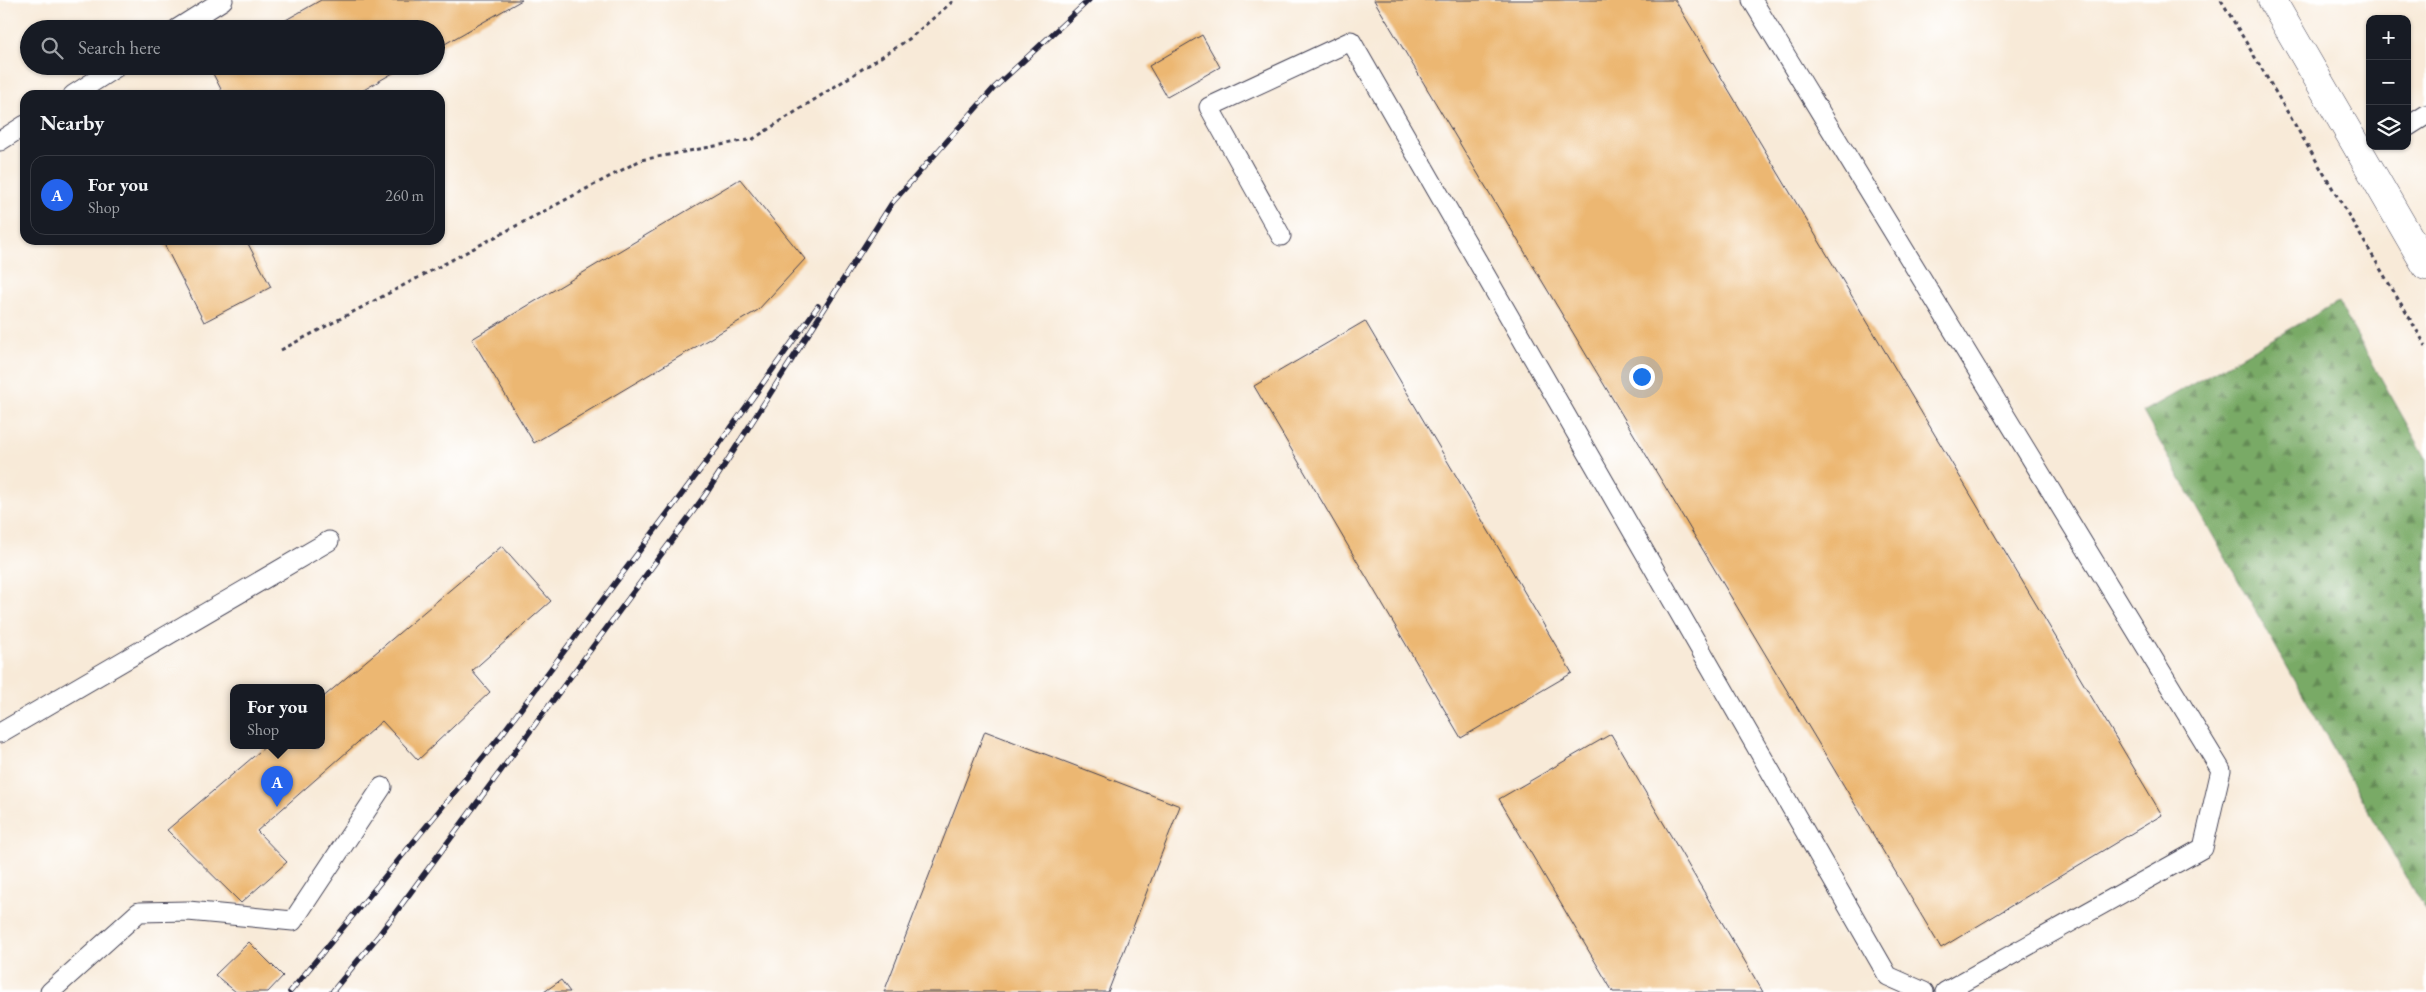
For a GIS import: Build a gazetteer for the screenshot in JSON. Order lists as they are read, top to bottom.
{
  "page": {
    "map_buttons": ["+", "−"],
    "search": "Search here",
    "heading": "Nearby",
    "list": [
      {
        "mark": "A",
        "name": "For you",
        "note": "Shop",
        "value": "260 m"
      }
    ],
    "popup": ["For you", "Shop"],
    "pins": "A"
  }
}
